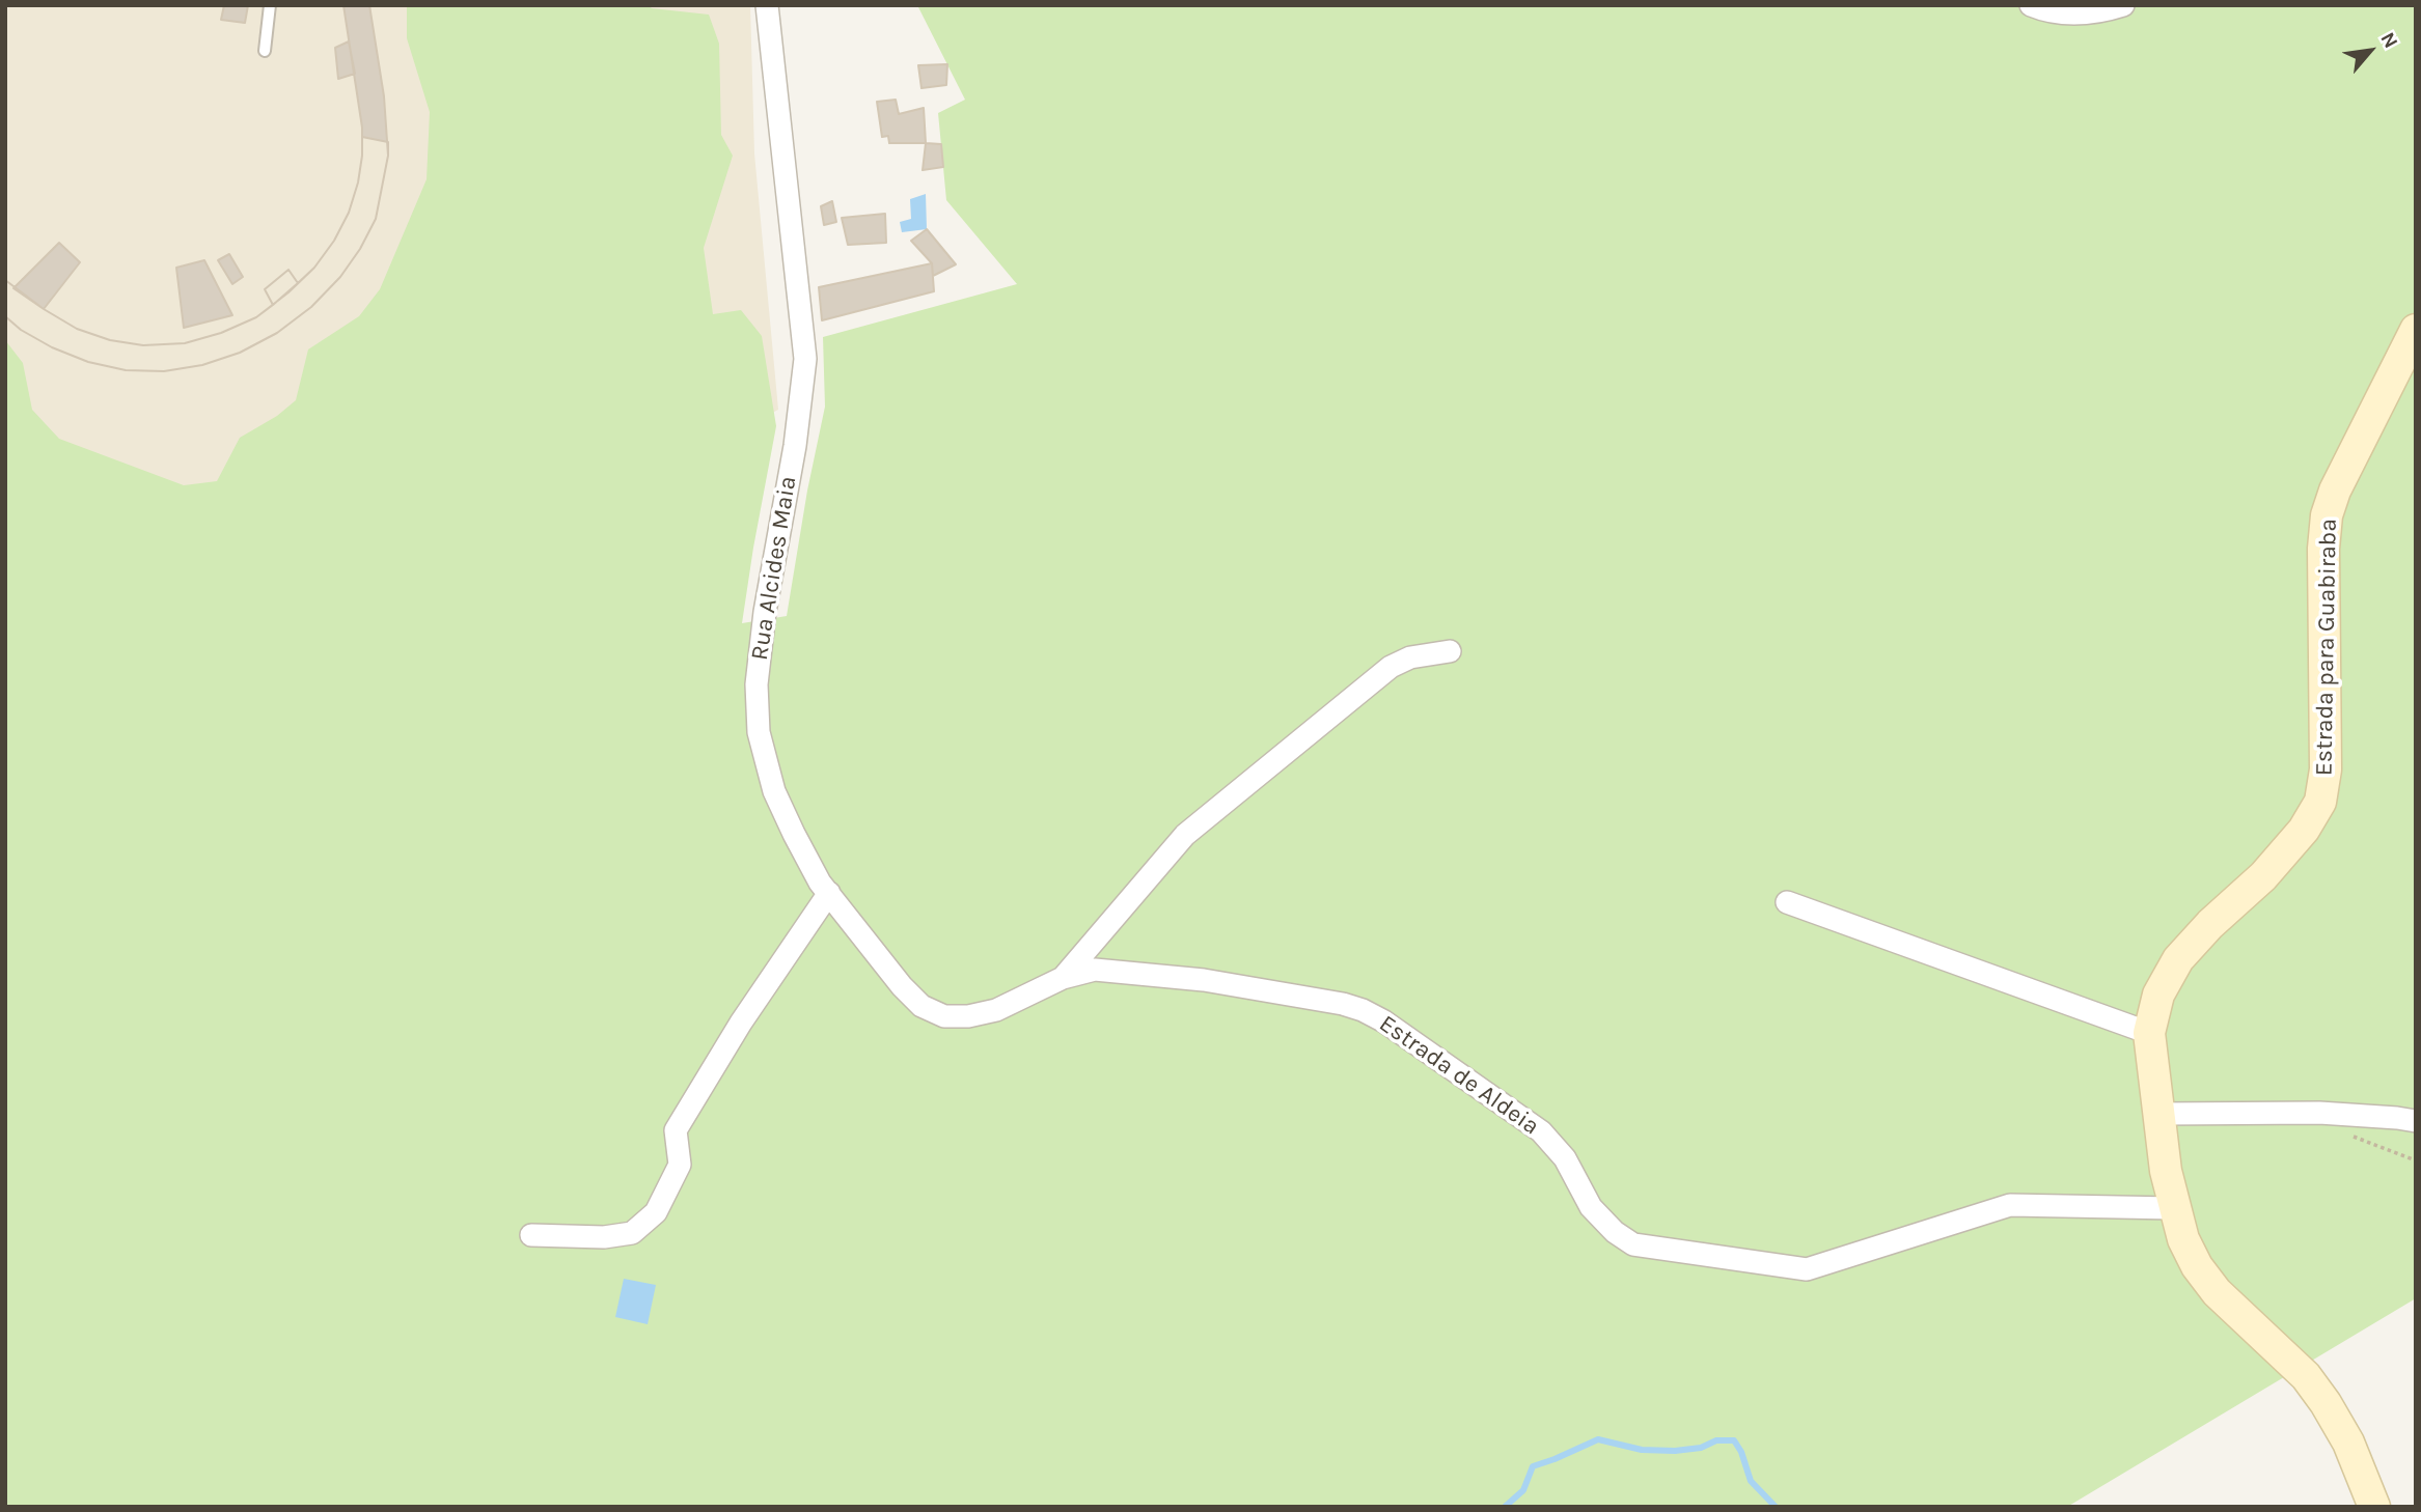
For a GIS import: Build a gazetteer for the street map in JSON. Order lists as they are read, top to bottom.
{
  "streets": {
    "main road": ["Estrada para Guabiraba"],
    "street": ["Rua Alcides Maia", "Estrada de Aldeia"]
  },
  "crossings": [
    ["Rua Alcides Maia", "Estrada de Aldeia"],
    ["Estrada para Guabiraba", "Estrada de Aldeia"]
  ],
  "north": "top right"
}
